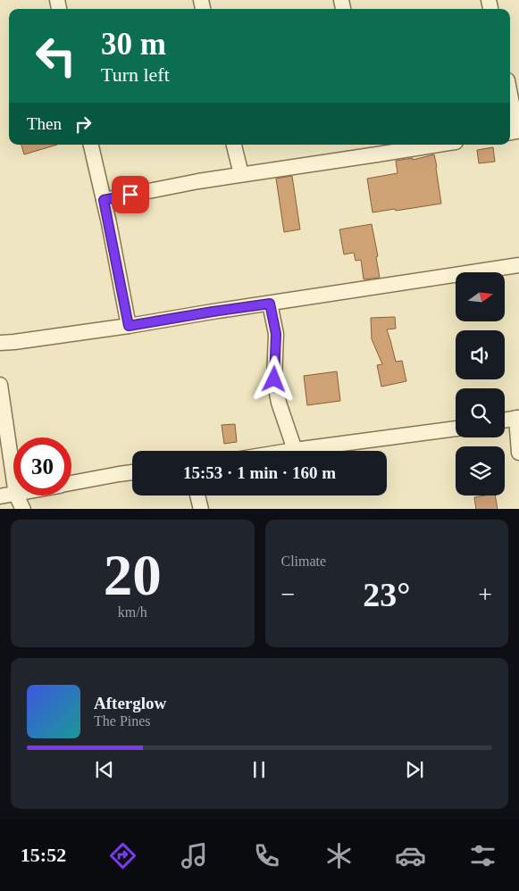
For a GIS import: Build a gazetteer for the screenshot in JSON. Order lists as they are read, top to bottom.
{
  "north": "right",
  "page": {
    "turn": ["30 m", "Turn left"],
    "then": "Then",
    "limit": "30",
    "trip": "15:53 · 1 min · 160 m",
    "tile": [
      ["20", "km/h"],
      "Climate"
    ],
    "heat": ["−", "23°", "+"],
    "song": ["Afterglow", "The Pines"],
    "tabs": "15:52"
  }
}
